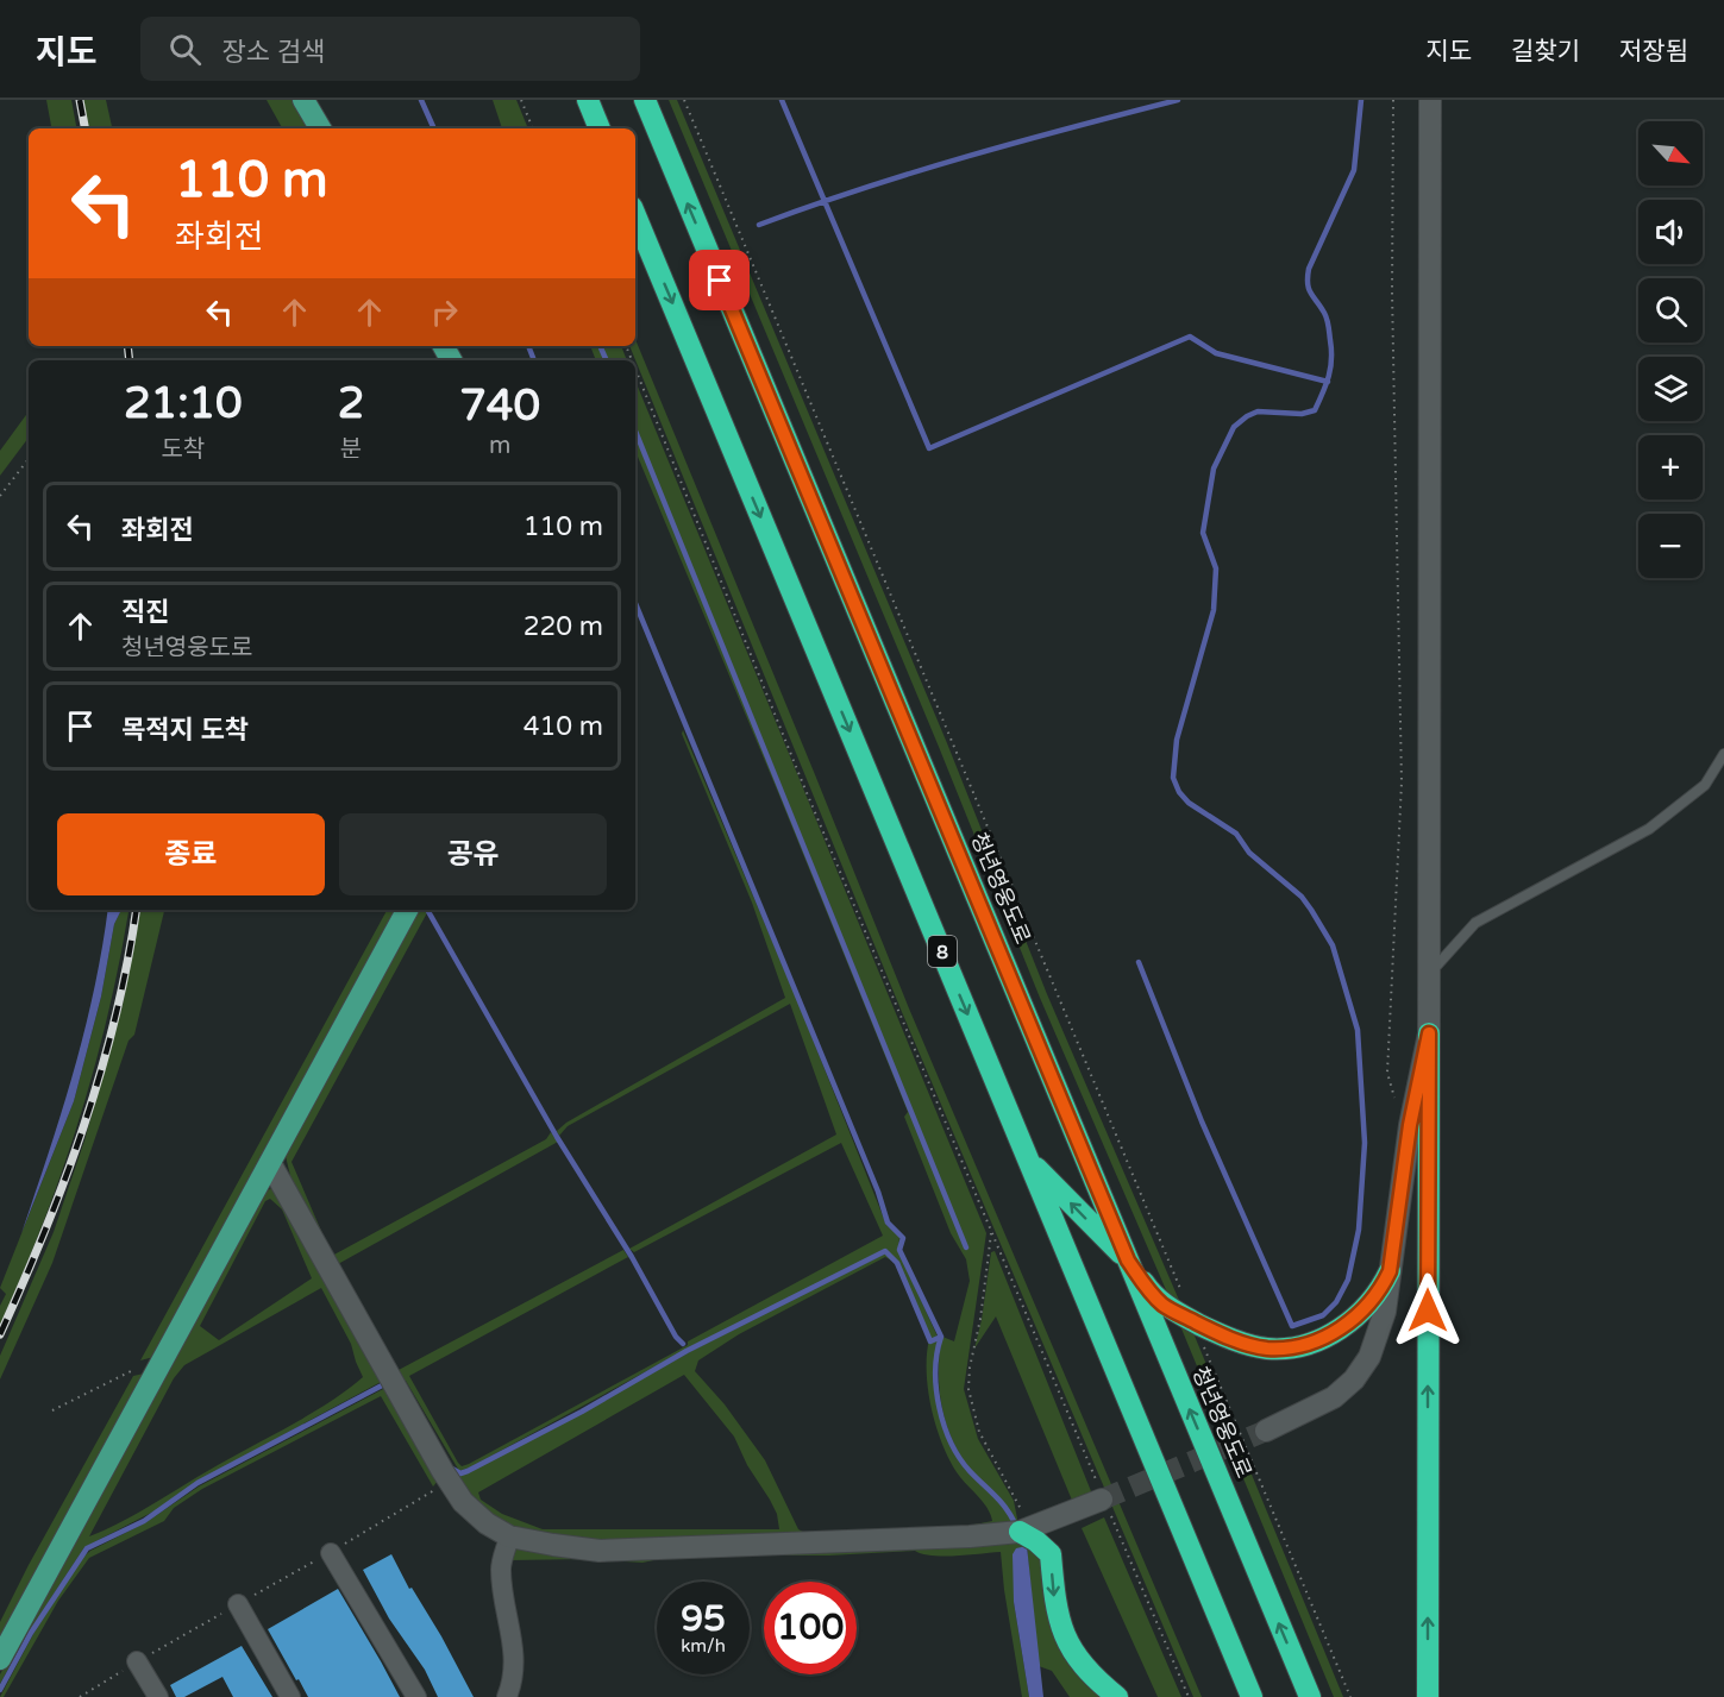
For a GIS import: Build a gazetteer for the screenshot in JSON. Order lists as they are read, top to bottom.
{
  "streets": {
    "highway": ["청년영웅도로", "8"]
  },
  "north": "bottom right",
  "page": {
    "header": "지도",
    "search": "장소 검색",
    "nav": ["지도", "길찾기", "저장됨"],
    "map_buttons": ["+", "−"],
    "turn": ["110 m", "좌회전"],
    "eta": [
      "21:10",
      "도착",
      "2",
      "분",
      "740",
      "m"
    ],
    "list": [
      {
        "name": "좌회전",
        "value": "110 m"
      },
      {
        "name": "직진",
        "note": "청년영웅도로",
        "value": "220 m"
      },
      {
        "name": "목적지 도착",
        "value": "410 m"
      }
    ],
    "buttons": ["종료", "공유"],
    "speed": "95 km/h",
    "limit": "100"
  }
}
